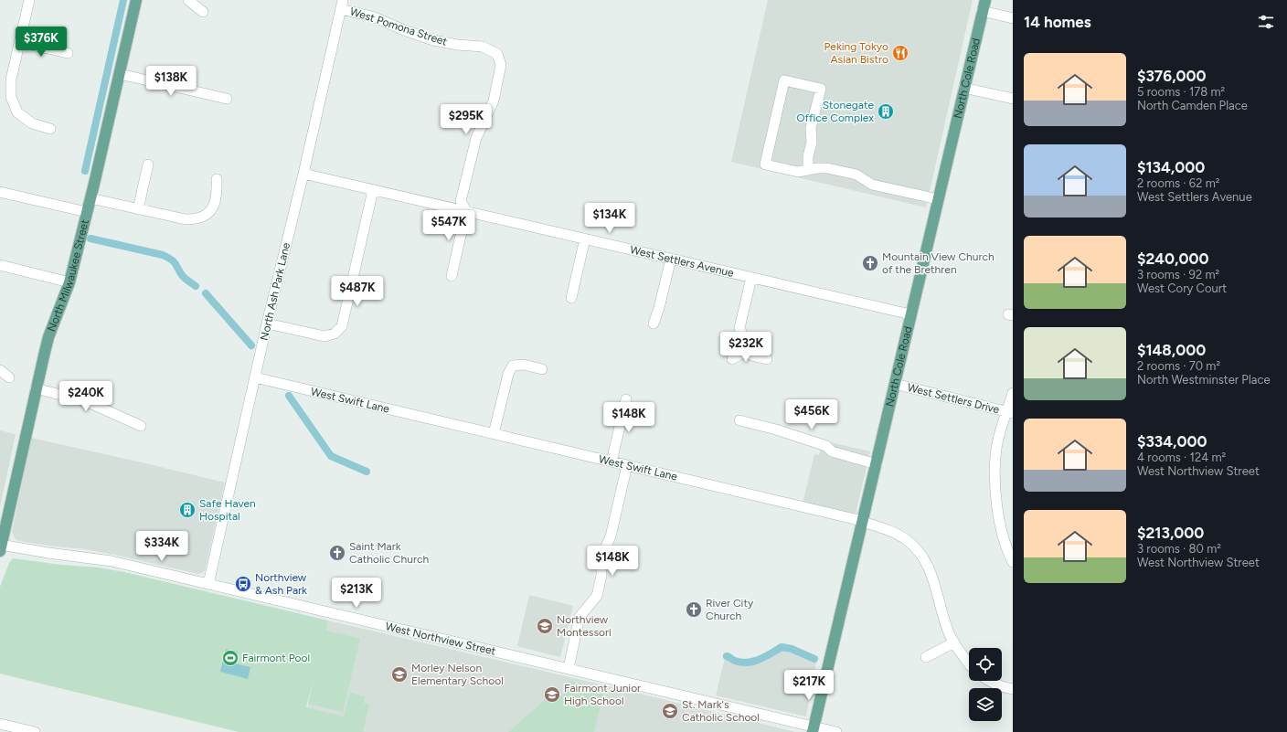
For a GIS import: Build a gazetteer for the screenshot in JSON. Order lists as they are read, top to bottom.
{
  "streets": {
    "main road": ["North Cole Road", "North Milwaukee Street"],
    "street": [
      "West Pomona Street",
      "West Settlers Avenue",
      "North Ash Park Lane",
      "West Settlers Drive",
      "West Swift Lane",
      "West Northview Street"
    ]
  },
  "crossings": [
    ["West Pomona Street", "West Settlers Avenue"],
    ["West Pomona Street", "North Ash Park Lane"],
    ["North Cole Road", "West Settlers Avenue"],
    ["North Cole Road", "West Settlers Drive"],
    ["North Cole Road", "West Swift Lane"],
    ["North Cole Road", "West Northview Street"],
    ["West Settlers Avenue", "North Ash Park Lane"],
    ["North Milwaukee Street", "West Northview Street"],
    ["North Ash Park Lane", "West Swift Lane"],
    ["North Ash Park Lane", "West Northview Street"]
  ],
  "places": {
    "restaurant": ["Peking Tokyo Asian Bistro"],
    "building": ["Stonegate Office Complex", "Safe Haven Hospital"],
    "church": ["Mountain View Church of the Brethren", "Saint Mark Catholic Church", "River City Church"],
    "bus stop": ["Northview & Ash Park"],
    "school or university": [
      "Northview Montessori",
      "Morley Nelson Elementary School",
      "Fairmont Junior High School",
      "St. Mark's Catholic School"
    ],
    "sports": ["Fairmont Pool"]
  },
  "page": {
    "heading": "14 homes",
    "price": [
      "$376K",
      "$138K",
      "$295K",
      "$134K",
      "$547K",
      "$487K",
      "$232K",
      "$240K",
      "$456K",
      "$148K",
      "$334K",
      "$148K",
      "$213K",
      "$217K"
    ],
    "list": [
      {
        "name": "$376,000",
        "note": "5 rooms · 178 m² · North Camden Place"
      },
      {
        "name": "$134,000",
        "note": "2 rooms · 62 m² · West Settlers Avenue"
      },
      {
        "name": "$240,000",
        "note": "3 rooms · 92 m² · West Cory Court"
      },
      {
        "name": "$148,000",
        "note": "2 rooms · 70 m² · North Westminster Place"
      },
      {
        "name": "$334,000",
        "note": "4 rooms · 124 m² · West Northview Street"
      },
      {
        "name": "$213,000",
        "note": "3 rooms · 80 m² · West Northview Street"
      }
    ]
  }
}
